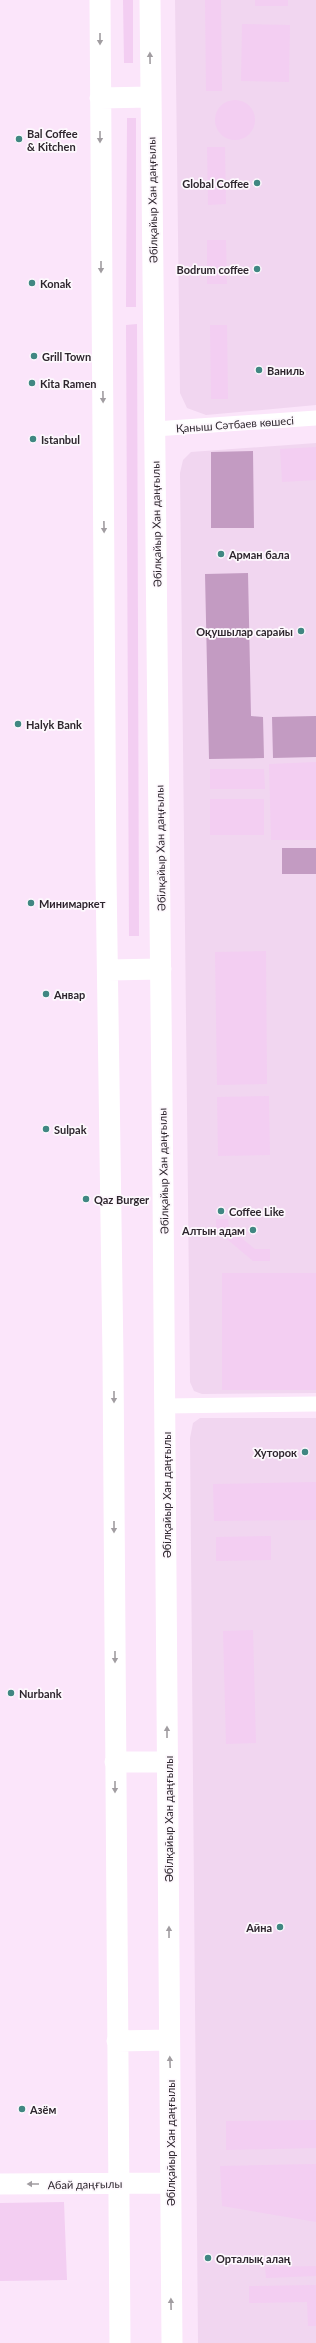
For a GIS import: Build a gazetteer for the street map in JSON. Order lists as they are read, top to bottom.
{
  "streets": {
    "main road": ["Әбілқайыр Хан даңғылы", "Абай даңғылы"],
    "street": ["Қаныш Сәтбаев көшесі"]
  },
  "crossings": [
    ["Әбілқайыр Хан даңғылы", "Қаныш Сәтбаев көшесі"],
    ["Әбілқайыр Хан даңғылы", "Абай даңғылы"]
  ],
  "one_way": ["Абай даңғылы"],
  "places": [
    "Bal Coffee & Kitchen",
    "Global Coffee",
    "Bodrum coffee",
    "Konak",
    "Grill Town",
    "Ваниль",
    "Kita Ramen",
    "Istanbul",
    "Арман бала",
    "Оқушылар сарайы",
    "Halyk Bank",
    "Минимаркет",
    "Анвар",
    "Sulpak",
    "Qaz Burger",
    "Coffee Like",
    "Алтын адам",
    "Хуторок",
    "Nurbank",
    "Айна",
    "Азём",
    "Орталық алаң"
  ]
}
